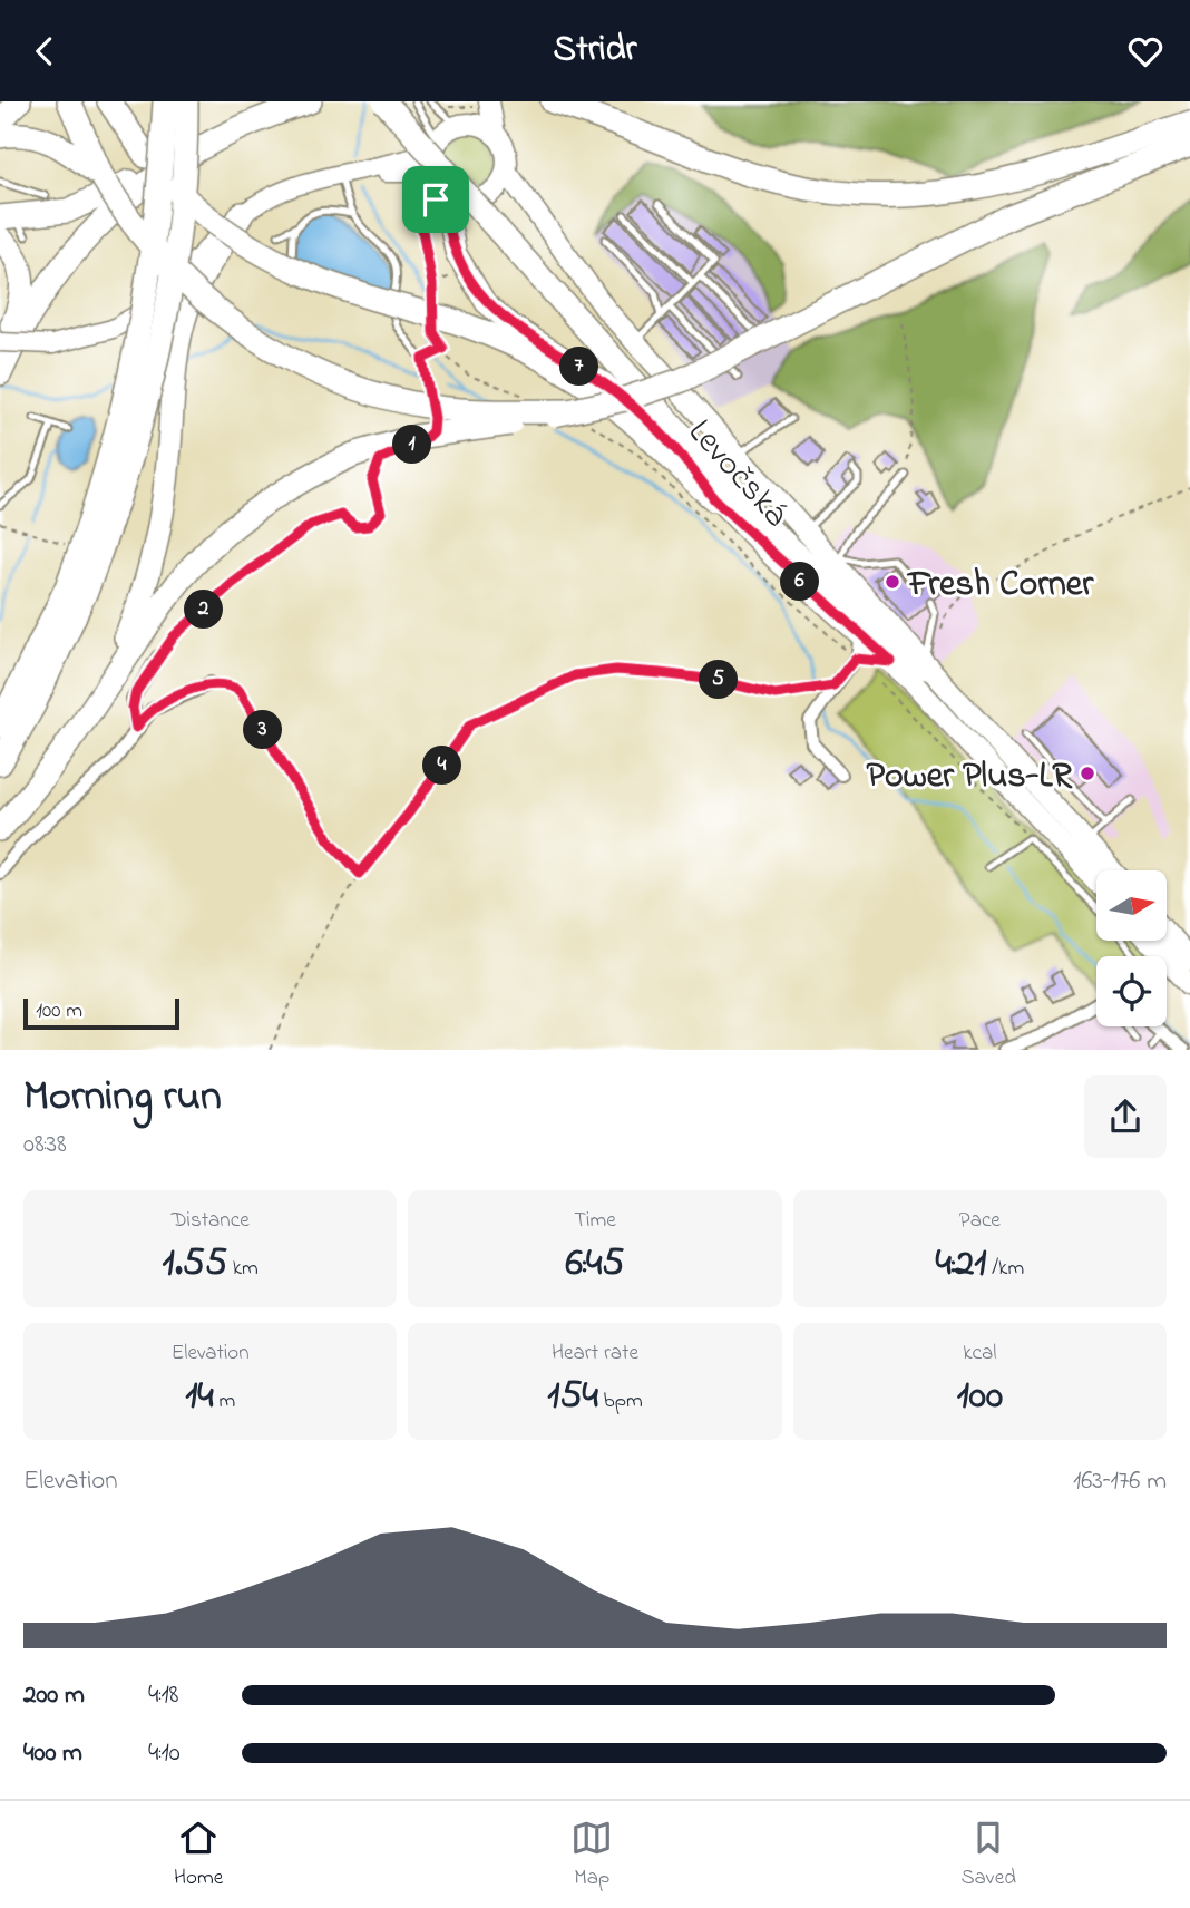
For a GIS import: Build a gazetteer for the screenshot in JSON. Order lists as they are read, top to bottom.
{
  "streets": {
    "main road": ["Levočská"]
  },
  "places": ["Fresh Corner", "Power Plus-LR"],
  "scale_bar": "100 m",
  "north": "right",
  "page": {
    "header": "Stridr",
    "pins": [
      "7",
      "1",
      "6",
      "2",
      "5",
      "3",
      "4"
    ],
    "scale": "100 m",
    "heading": ["Morning run", "08:38"],
    "stats": [
      ["Distance", "1.55 km"],
      ["Time", "6:45"],
      ["Pace", "4:21 /km"],
      ["Elevation", "14 m"],
      ["Heart rate", "154 bpm"],
      ["kcal", "100"]
    ],
    "chart": ["Elevation", "163–176 m"],
    "list": [
      {
        "name": "200 m",
        "note": "4:18"
      },
      {
        "name": "400 m",
        "note": "4:10"
      }
    ],
    "tabs": ["Home", "Map", "Saved"]
  }
}
